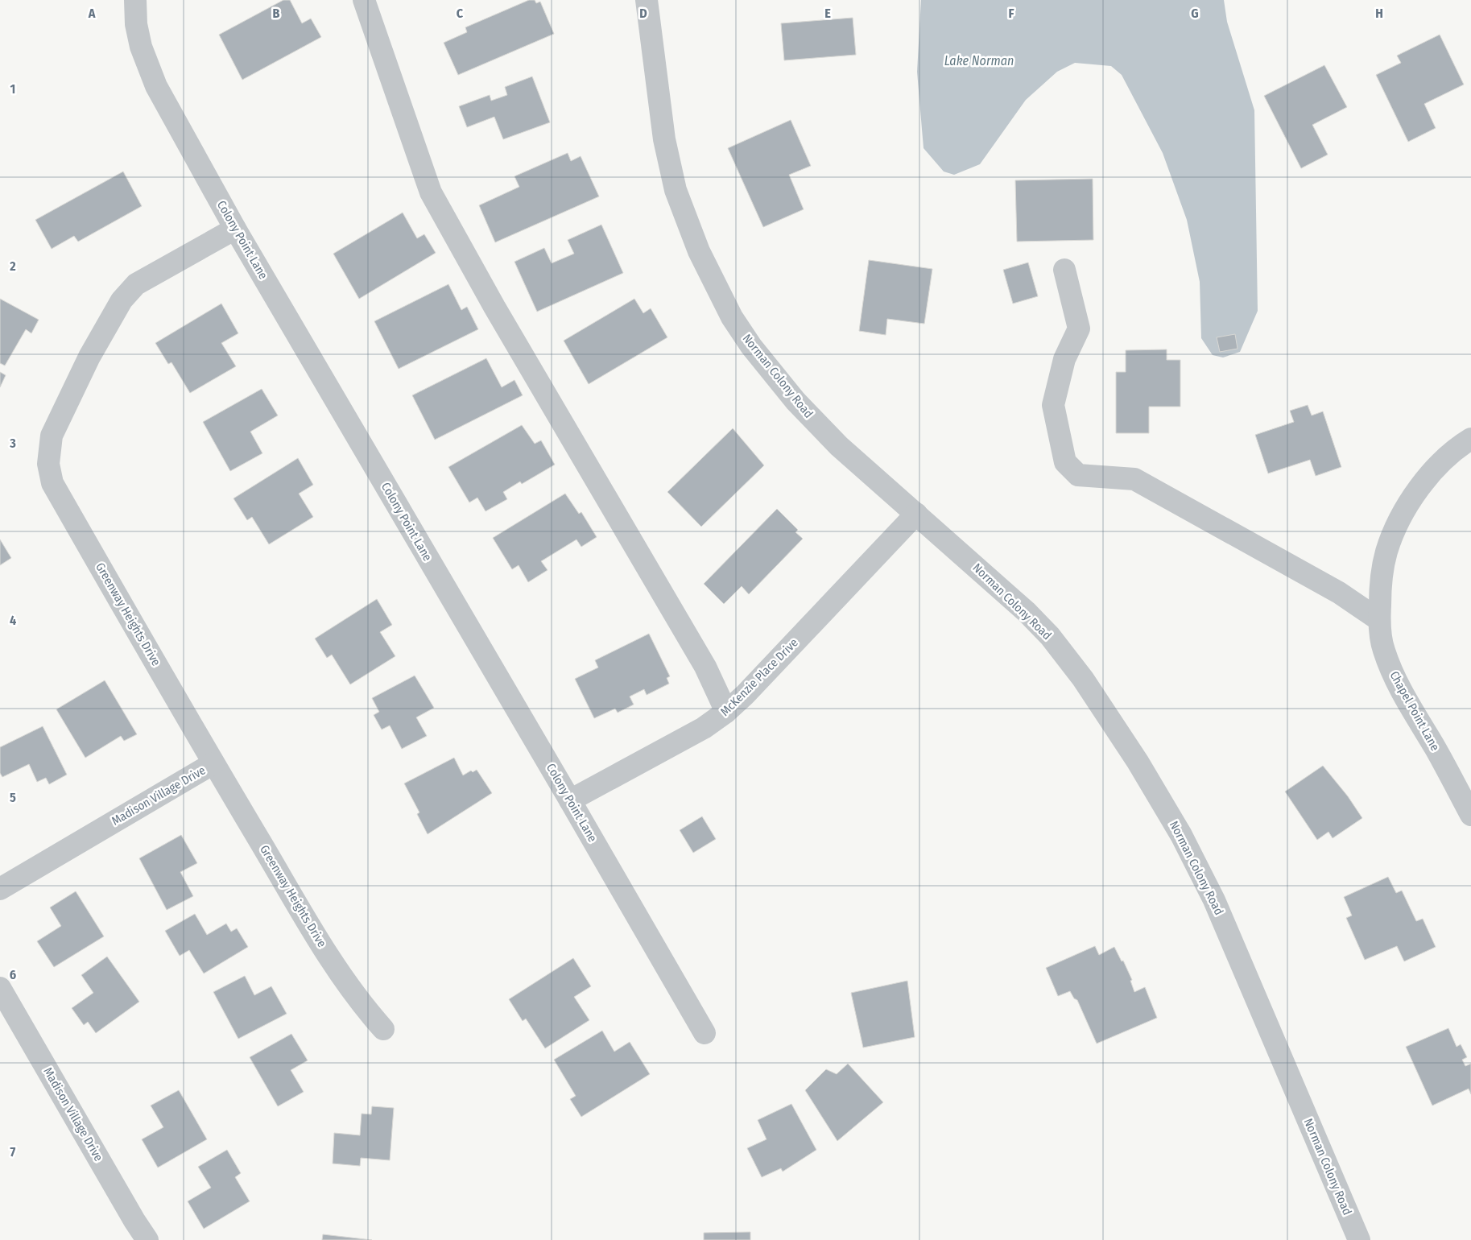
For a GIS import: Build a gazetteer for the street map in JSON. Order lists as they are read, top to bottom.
{
  "streets": {
    "street": [
      "Colony Point Lane",
      "Norman Colony Road",
      "Greenway Heights Drive",
      "McKenzie Place Drive",
      "Chapel Point Lane",
      "Madison Village Drive"
    ]
  },
  "crossings": [
    ["Colony Point Lane", "Greenway Heights Drive"],
    ["Colony Point Lane", "McKenzie Place Drive"],
    ["Norman Colony Road", "McKenzie Place Drive"],
    ["Greenway Heights Drive", "Madison Village Drive"]
  ],
  "water": ["Lake Norman"],
  "grid": {
    "columns": [
      "A",
      "B",
      "C",
      "D",
      "E",
      "F",
      "G",
      "H"
    ],
    "rows": [
      "1",
      "2",
      "3",
      "4",
      "5",
      "6",
      "7"
    ]
  }
}
